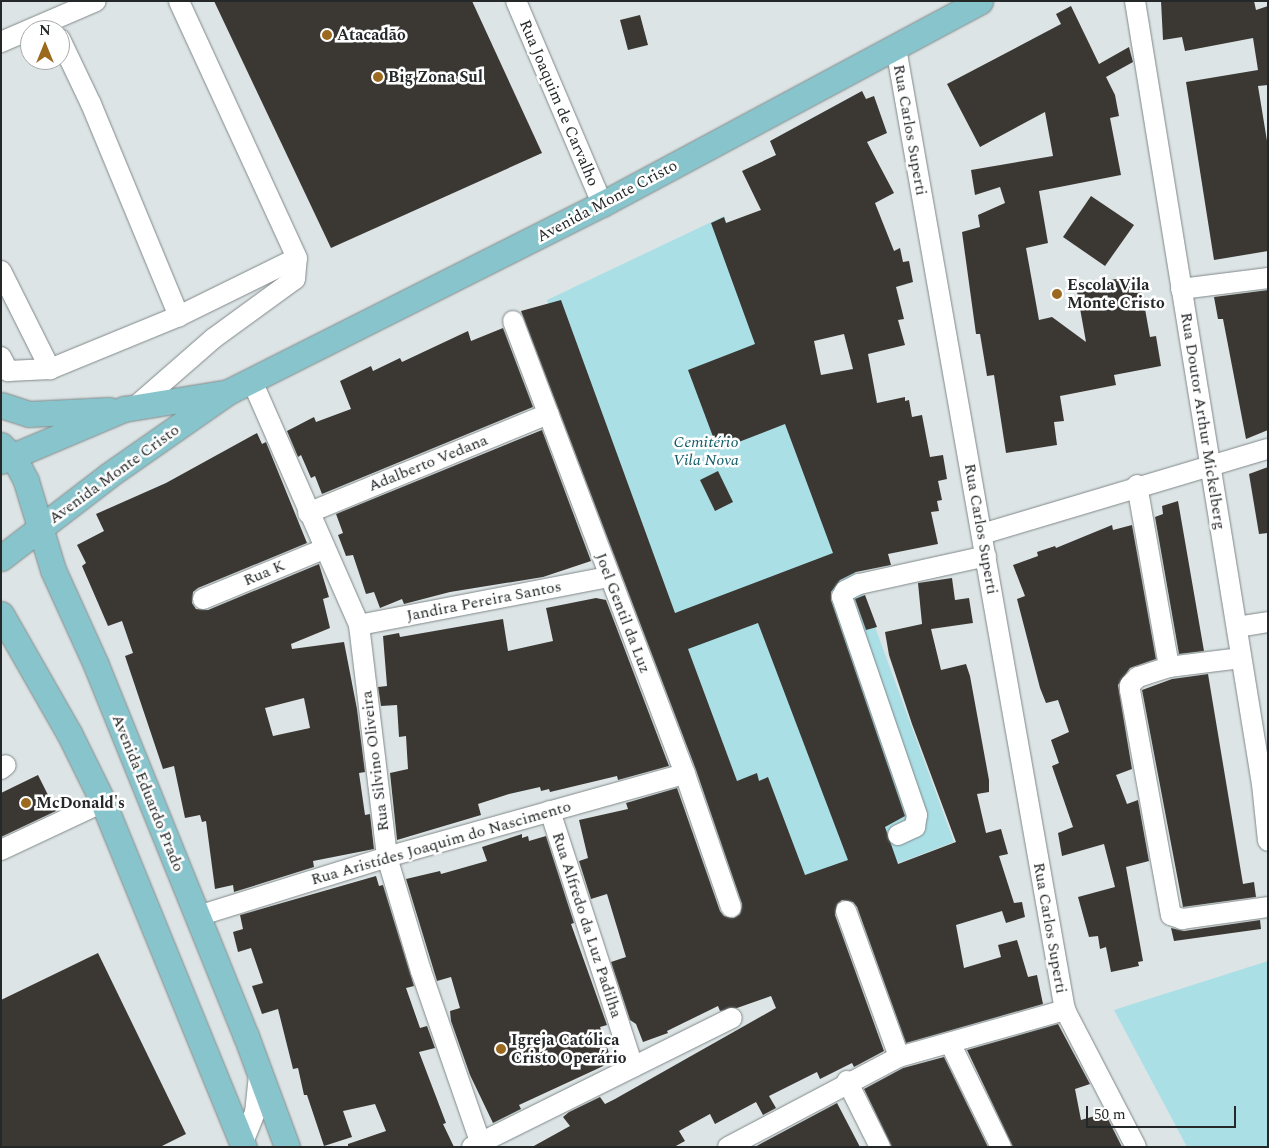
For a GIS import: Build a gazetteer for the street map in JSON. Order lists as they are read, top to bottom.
{
  "streets": {
    "main road": ["Avenida Monte Cristo", "Avenida Eduardo Prado"],
    "street": [
      "Rua Joaquim de Carvalho",
      "Rua Carlos Superti",
      "Rua Doutor Arthur Mickelberg",
      "Adalberto Vedana",
      "Rua K",
      "Jandira Pereira Santos",
      "Joel Gentil da Luz",
      "Rua Silvino Oliveira",
      "Rua Aristídes Joaquim do Nascimento",
      "Rua Alfredo da Luz Padilha"
    ]
  },
  "crossings": [
    ["Rua Joaquim de Carvalho", "Avenida Monte Cristo"],
    ["Rua Carlos Superti", "Avenida Monte Cristo"],
    ["Avenida Monte Cristo", "Rua Silvino Oliveira"],
    ["Avenida Monte Cristo", "Avenida Eduardo Prado"],
    ["Adalberto Vedana", "Joel Gentil da Luz"],
    ["Adalberto Vedana", "Rua Silvino Oliveira"],
    ["Rua K", "Rua Silvino Oliveira"],
    ["Jandira Pereira Santos", "Joel Gentil da Luz"],
    ["Jandira Pereira Santos", "Rua Silvino Oliveira"],
    ["Joel Gentil da Luz", "Rua Aristídes Joaquim do Nascimento"],
    ["Rua Silvino Oliveira", "Rua Aristídes Joaquim do Nascimento"],
    ["Avenida Eduardo Prado", "Rua Aristídes Joaquim do Nascimento"],
    ["Rua Aristídes Joaquim do Nascimento", "Rua Alfredo da Luz Padilha"]
  ],
  "parks": ["Cemitério Vila Nova"],
  "places": [
    "Atacadão",
    "Big Zona Sul",
    "Escola Vila Monte Cristo",
    "McDonald's",
    "Igreja Católica Cristo Operário"
  ],
  "scale_bar": "50 m",
  "north": "top"
}
